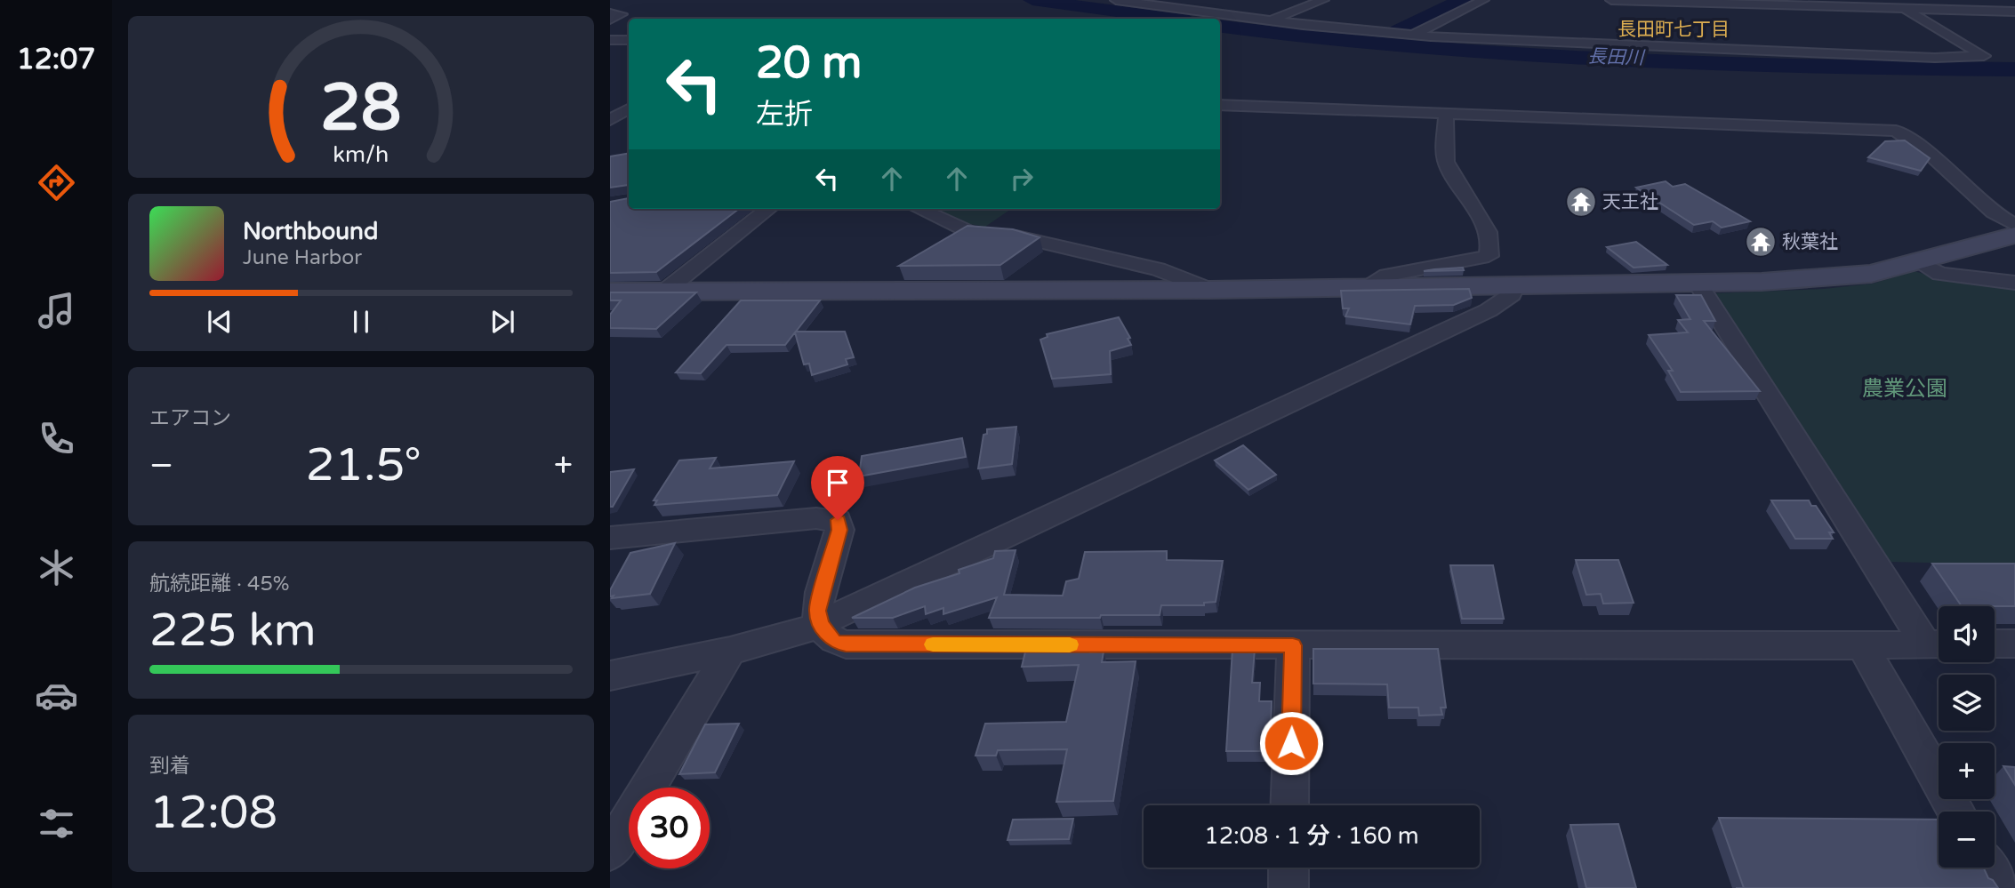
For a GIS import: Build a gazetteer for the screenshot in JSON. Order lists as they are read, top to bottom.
{
  "districts": ["長田町七丁目"],
  "water": ["長田川"],
  "parks": ["農業公園"],
  "places": {
    "temple": ["天王社", "秋葉社"]
  },
  "page": {
    "tabs": "12:07",
    "turn": ["20 m", "左折"],
    "song": ["Northbound", "June Harbor"],
    "tile": [
      "エアコン",
      ["航続距離 · 45%", "225 km"],
      ["到着", "12:08"]
    ],
    "heat": ["−", "21.5°", "+"],
    "map_buttons": ["+", "−"],
    "limit": "30",
    "trip": "12:08 · 1 分 · 160 m",
    "gauge": ["28", "km/h"]
  }
}
